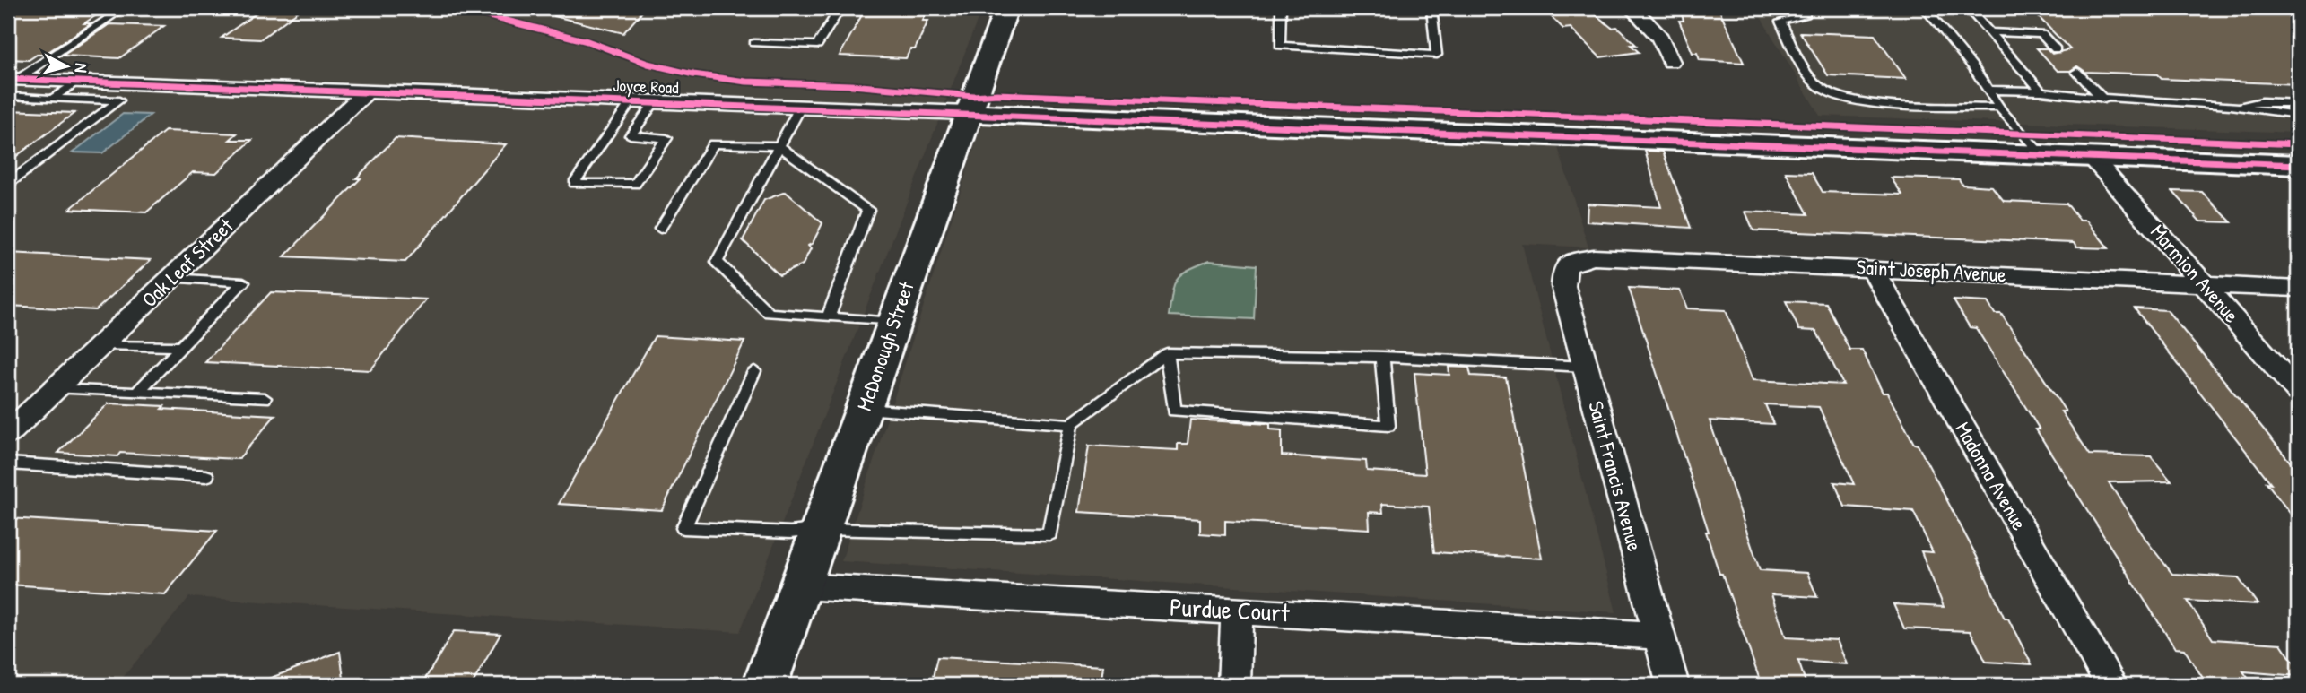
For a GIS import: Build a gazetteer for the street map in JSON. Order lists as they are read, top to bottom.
{
  "streets": {
    "street": [
      "Joyce Road",
      "Oak Leaf Street",
      "Saint Joseph Avenue",
      "Marmion Avenue",
      "McDonough Street",
      "Saint Francis Avenue",
      "Madonna Avenue",
      "Purdue Court"
    ]
  },
  "crossings": [
    ["Joyce Road", "Oak Leaf Street"],
    ["Joyce Road", "Marmion Avenue"],
    ["Joyce Road", "McDonough Street"],
    ["Saint Joseph Avenue", "Marmion Avenue"],
    ["Saint Joseph Avenue", "Saint Francis Avenue"],
    ["Saint Joseph Avenue", "Madonna Avenue"],
    ["McDonough Street", "Purdue Court"],
    ["Saint Francis Avenue", "Purdue Court"]
  ],
  "north": "right"
}
